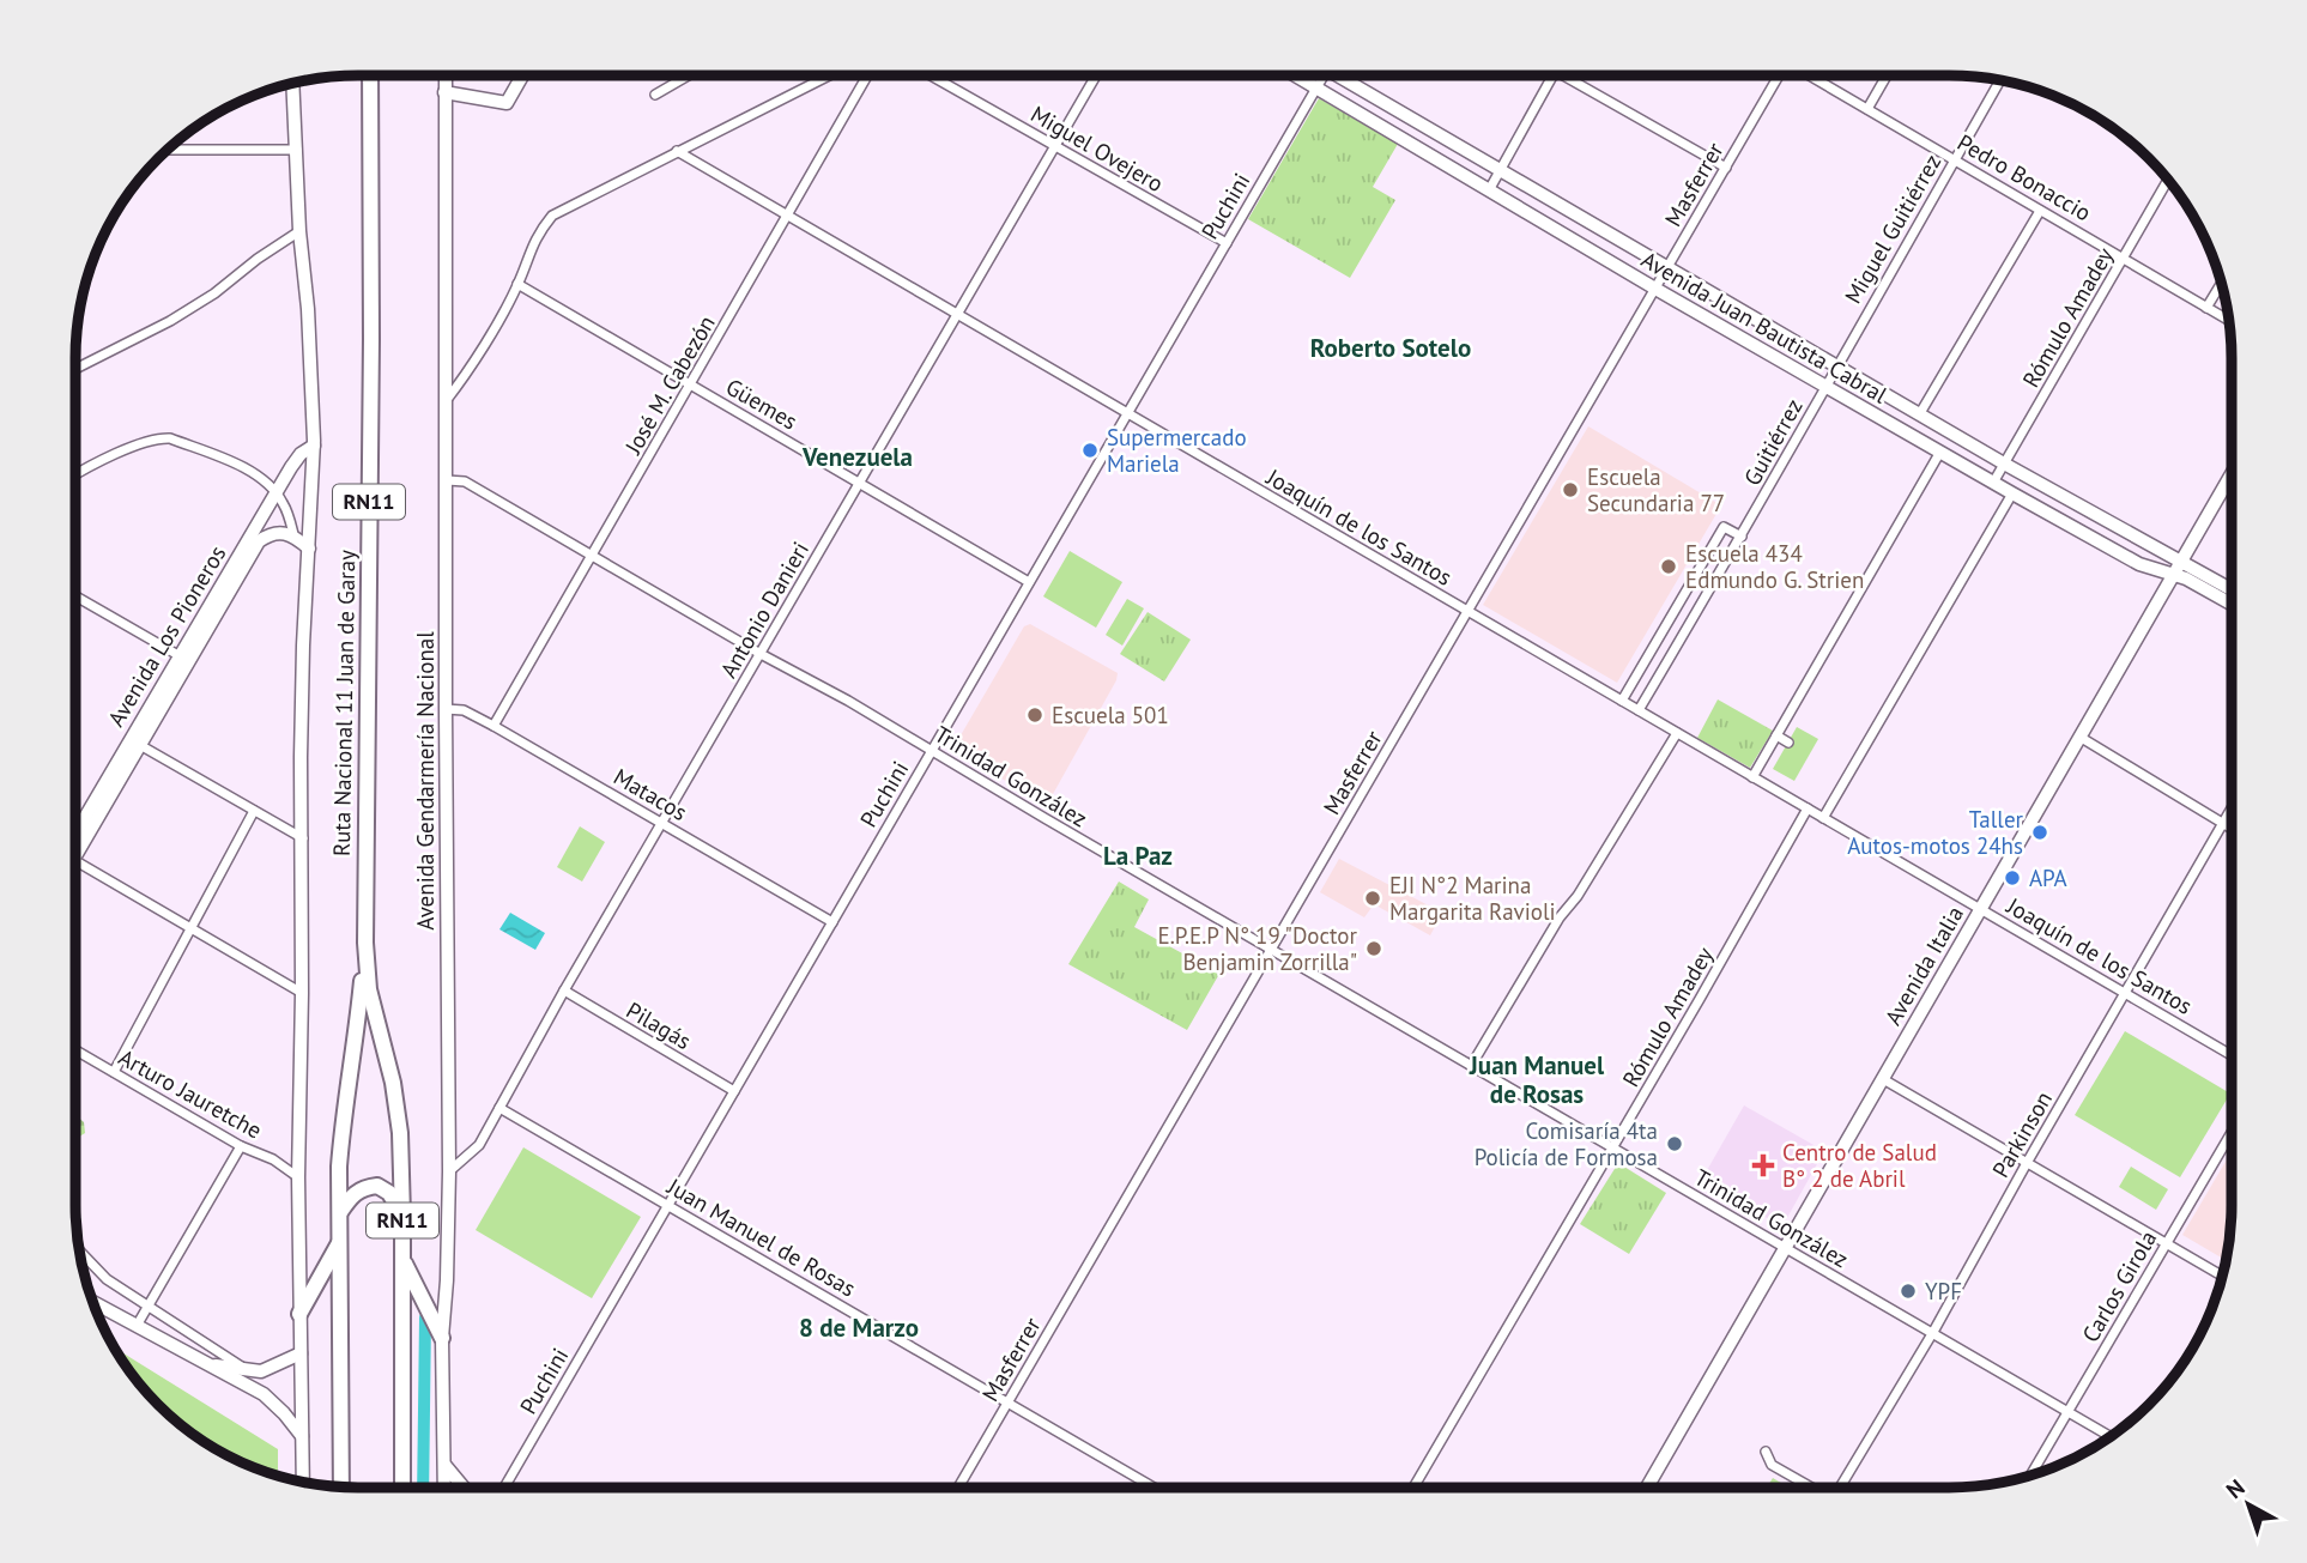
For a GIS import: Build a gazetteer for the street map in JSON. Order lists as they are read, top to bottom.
{
  "streets": {
    "highway": ["RN11", "Ruta Nacional 11 Juan de Garay"],
    "main road": [
      "Avenida Juan Bautista Cabral",
      "Avenida Los Pioneros",
      "Avenida Gendarmería Nacional",
      "Avenida Italia"
    ],
    "street": [
      "Miguel Ovejero",
      "Pedro Bonaccio",
      "Masferrer",
      "Puchini",
      "Miguel Guitiérrez",
      "Rómulo Amadey",
      "José M. Cabezón",
      "Güemes",
      "Guitiérrez",
      "Joaquín de los Santos",
      "Antonio Danieri",
      "Trinidad González",
      "Matacos",
      "Pilagás",
      "Arturo Jauretche",
      "Parkinson",
      "Juan Manuel de Rosas",
      "Carlos Girola"
    ]
  },
  "crossings": [
    ["Miguel Ovejero", "Puchini"],
    ["Miguel Ovejero", "Antonio Danieri"],
    ["Pedro Bonaccio", "Miguel Guitiérrez"],
    ["Pedro Bonaccio", "Rómulo Amadey"],
    ["Masferrer", "Avenida Juan Bautista Cabral"],
    ["Masferrer", "Joaquín de los Santos"],
    ["Masferrer", "Trinidad González"],
    ["Masferrer", "Juan Manuel de Rosas"],
    ["Puchini", "Avenida Juan Bautista Cabral"],
    ["Puchini", "Güemes"],
    ["Puchini", "Joaquín de los Santos"],
    ["Puchini", "Trinidad González"],
    ["Puchini", "Matacos"],
    ["Puchini", "Pilagás"],
    ["Puchini", "Juan Manuel de Rosas"],
    ["Miguel Guitiérrez", "Avenida Juan Bautista Cabral"],
    ["Miguel Guitiérrez", "Guitiérrez"],
    ["Rómulo Amadey", "Avenida Juan Bautista Cabral"],
    ["Rómulo Amadey", "Joaquín de los Santos"],
    ["Rómulo Amadey", "Trinidad González"],
    ["Avenida Juan Bautista Cabral", "Guitiérrez"],
    ["Avenida Juan Bautista Cabral", "Avenida Italia"],
    ["José M. Cabezón", "Güemes"],
    ["José M. Cabezón", "Joaquín de los Santos"],
    ["José M. Cabezón", "Trinidad González"],
    ["José M. Cabezón", "Matacos"],
    ["Güemes", "Antonio Danieri"],
    ["Guitiérrez", "Joaquín de los Santos"],
    ["Joaquín de los Santos", "Antonio Danieri"],
    ["Joaquín de los Santos", "Avenida Italia"],
    ["Joaquín de los Santos", "Parkinson"],
    ["Antonio Danieri", "Trinidad González"],
    ["Antonio Danieri", "Avenida Gendarmería Nacional"],
    ["Antonio Danieri", "Matacos"],
    ["Antonio Danieri", "Pilagás"],
    ["Antonio Danieri", "Juan Manuel de Rosas"],
    ["Trinidad González", "Avenida Gendarmería Nacional"],
    ["Trinidad González", "Avenida Italia"],
    ["Trinidad González", "Parkinson"],
    ["Trinidad González", "Carlos Girola"],
    ["Avenida Gendarmería Nacional", "Matacos"]
  ],
  "districts": [
    "Roberto Sotelo",
    "Venezuela",
    "La Paz",
    "Juan Manuel de Rosas",
    "8 de Marzo"
  ],
  "places": {
    "other": [
      "Supermercado Mariela",
      "Escuela Secundaria 77",
      "Escuela 434 Edmundo G. Strien",
      "Escuela 501",
      "Taller Autos-motos 24hs",
      "APA",
      "EJI N°2 Marina Margarita Ravioli",
      "E.P.E.P N° 19 \"Doctor Benjamin Zorrilla\"",
      "Comisaría 4ta Policía de Formosa",
      "YPF"
    ],
    "health": ["Centro de Salud B° 2 de Abril"]
  },
  "north": "top left"
}
